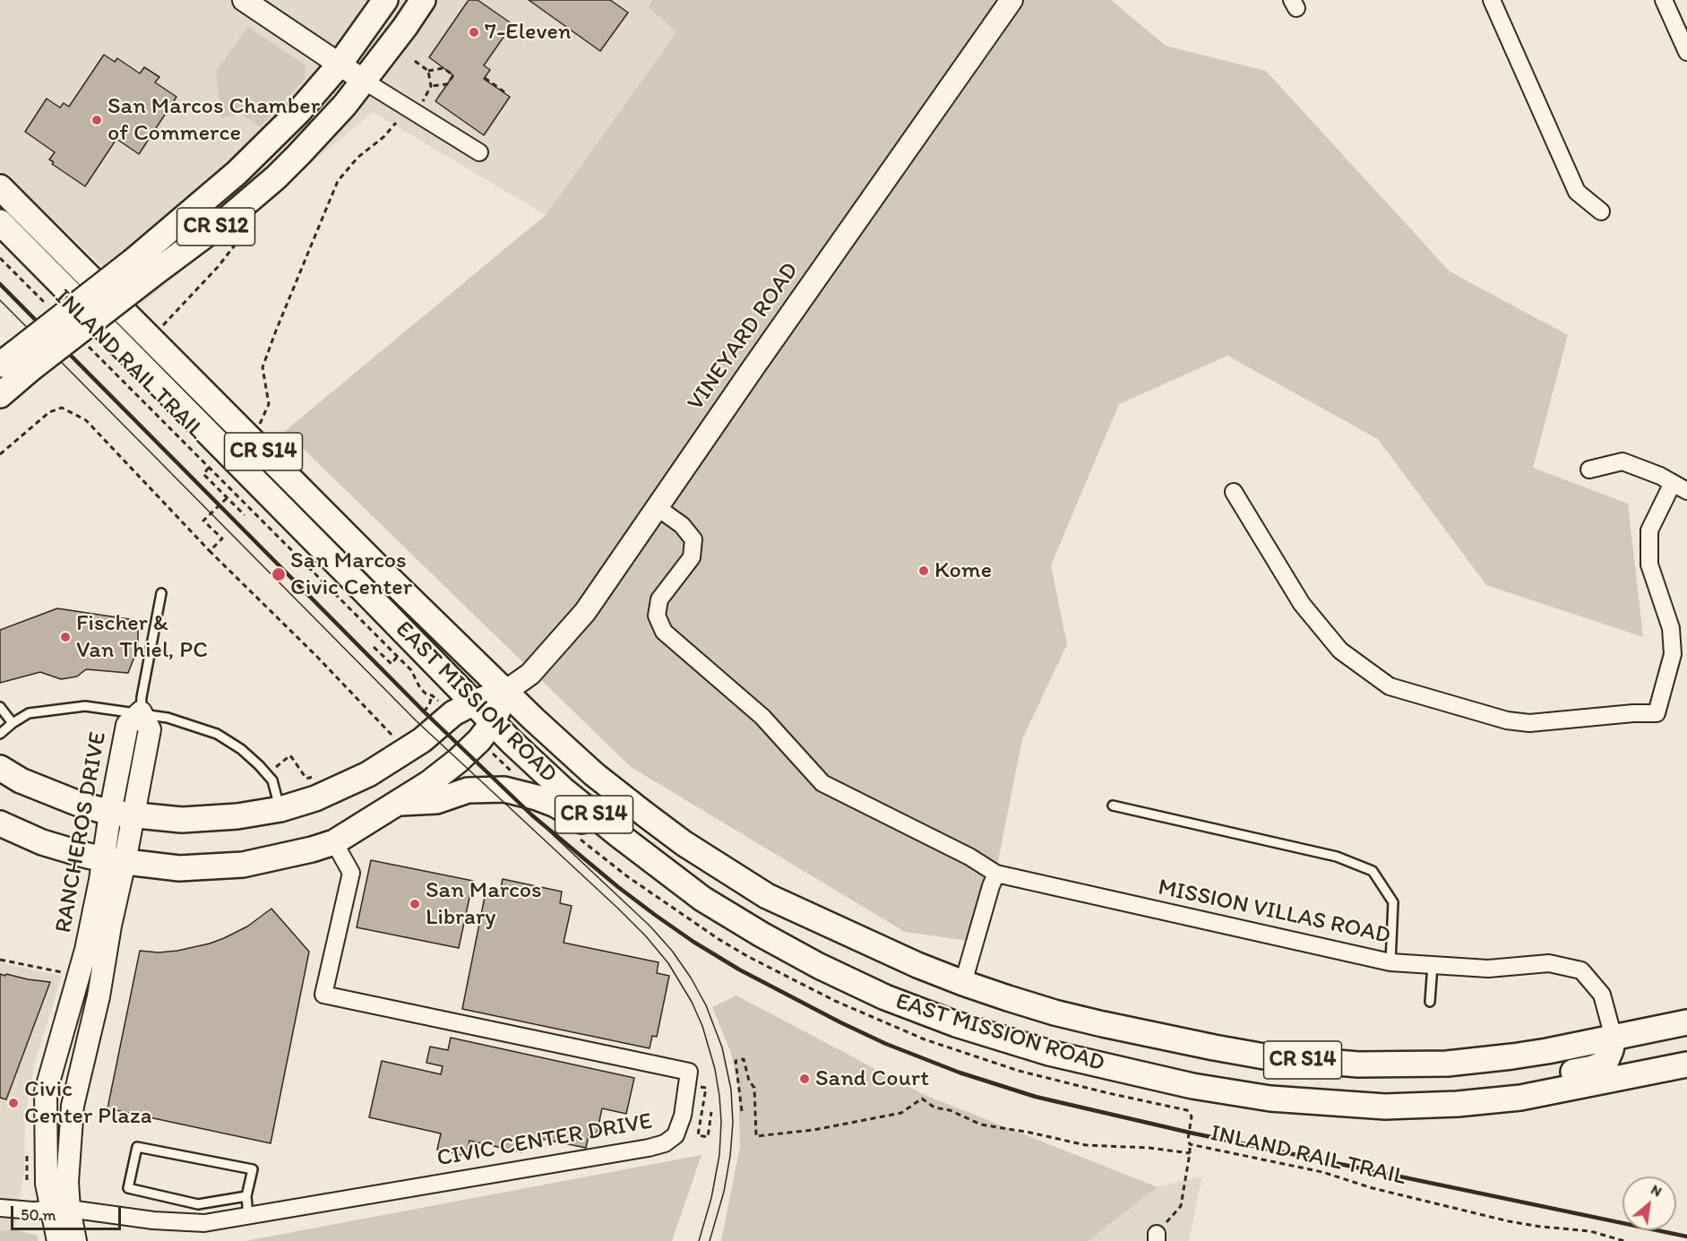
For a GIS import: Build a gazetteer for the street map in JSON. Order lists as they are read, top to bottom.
{
  "streets": {
    "main road": [
      "CR S12",
      "VINEYARD ROAD",
      "CR S14",
      "EAST MISSION ROAD",
      "RANCHEROS DRIVE"
    ],
    "street": ["MISSION VILLAS ROAD", "CIVIC CENTER DRIVE"],
    "path": ["INLAND RAIL TRAIL"]
  },
  "crossings": [
    ["VINEYARD ROAD", "EAST MISSION ROAD"],
    ["VINEYARD ROAD", "MISSION VILLAS ROAD"],
    ["INLAND RAIL TRAIL", "EAST MISSION ROAD"],
    ["EAST MISSION ROAD", "MISSION VILLAS ROAD"],
    ["RANCHEROS DRIVE", "CIVIC CENTER DRIVE"]
  ],
  "places": [
    "7-Eleven",
    "San Marcos Chamber of Commerce",
    "Kome",
    "San Marcos Civic Center",
    "Fischer & Van Thiel, PC",
    "San Marcos Library",
    "Sand Court",
    "Civic Center Plaza"
  ],
  "scale_bar": "50 m",
  "north": "top right"
}
